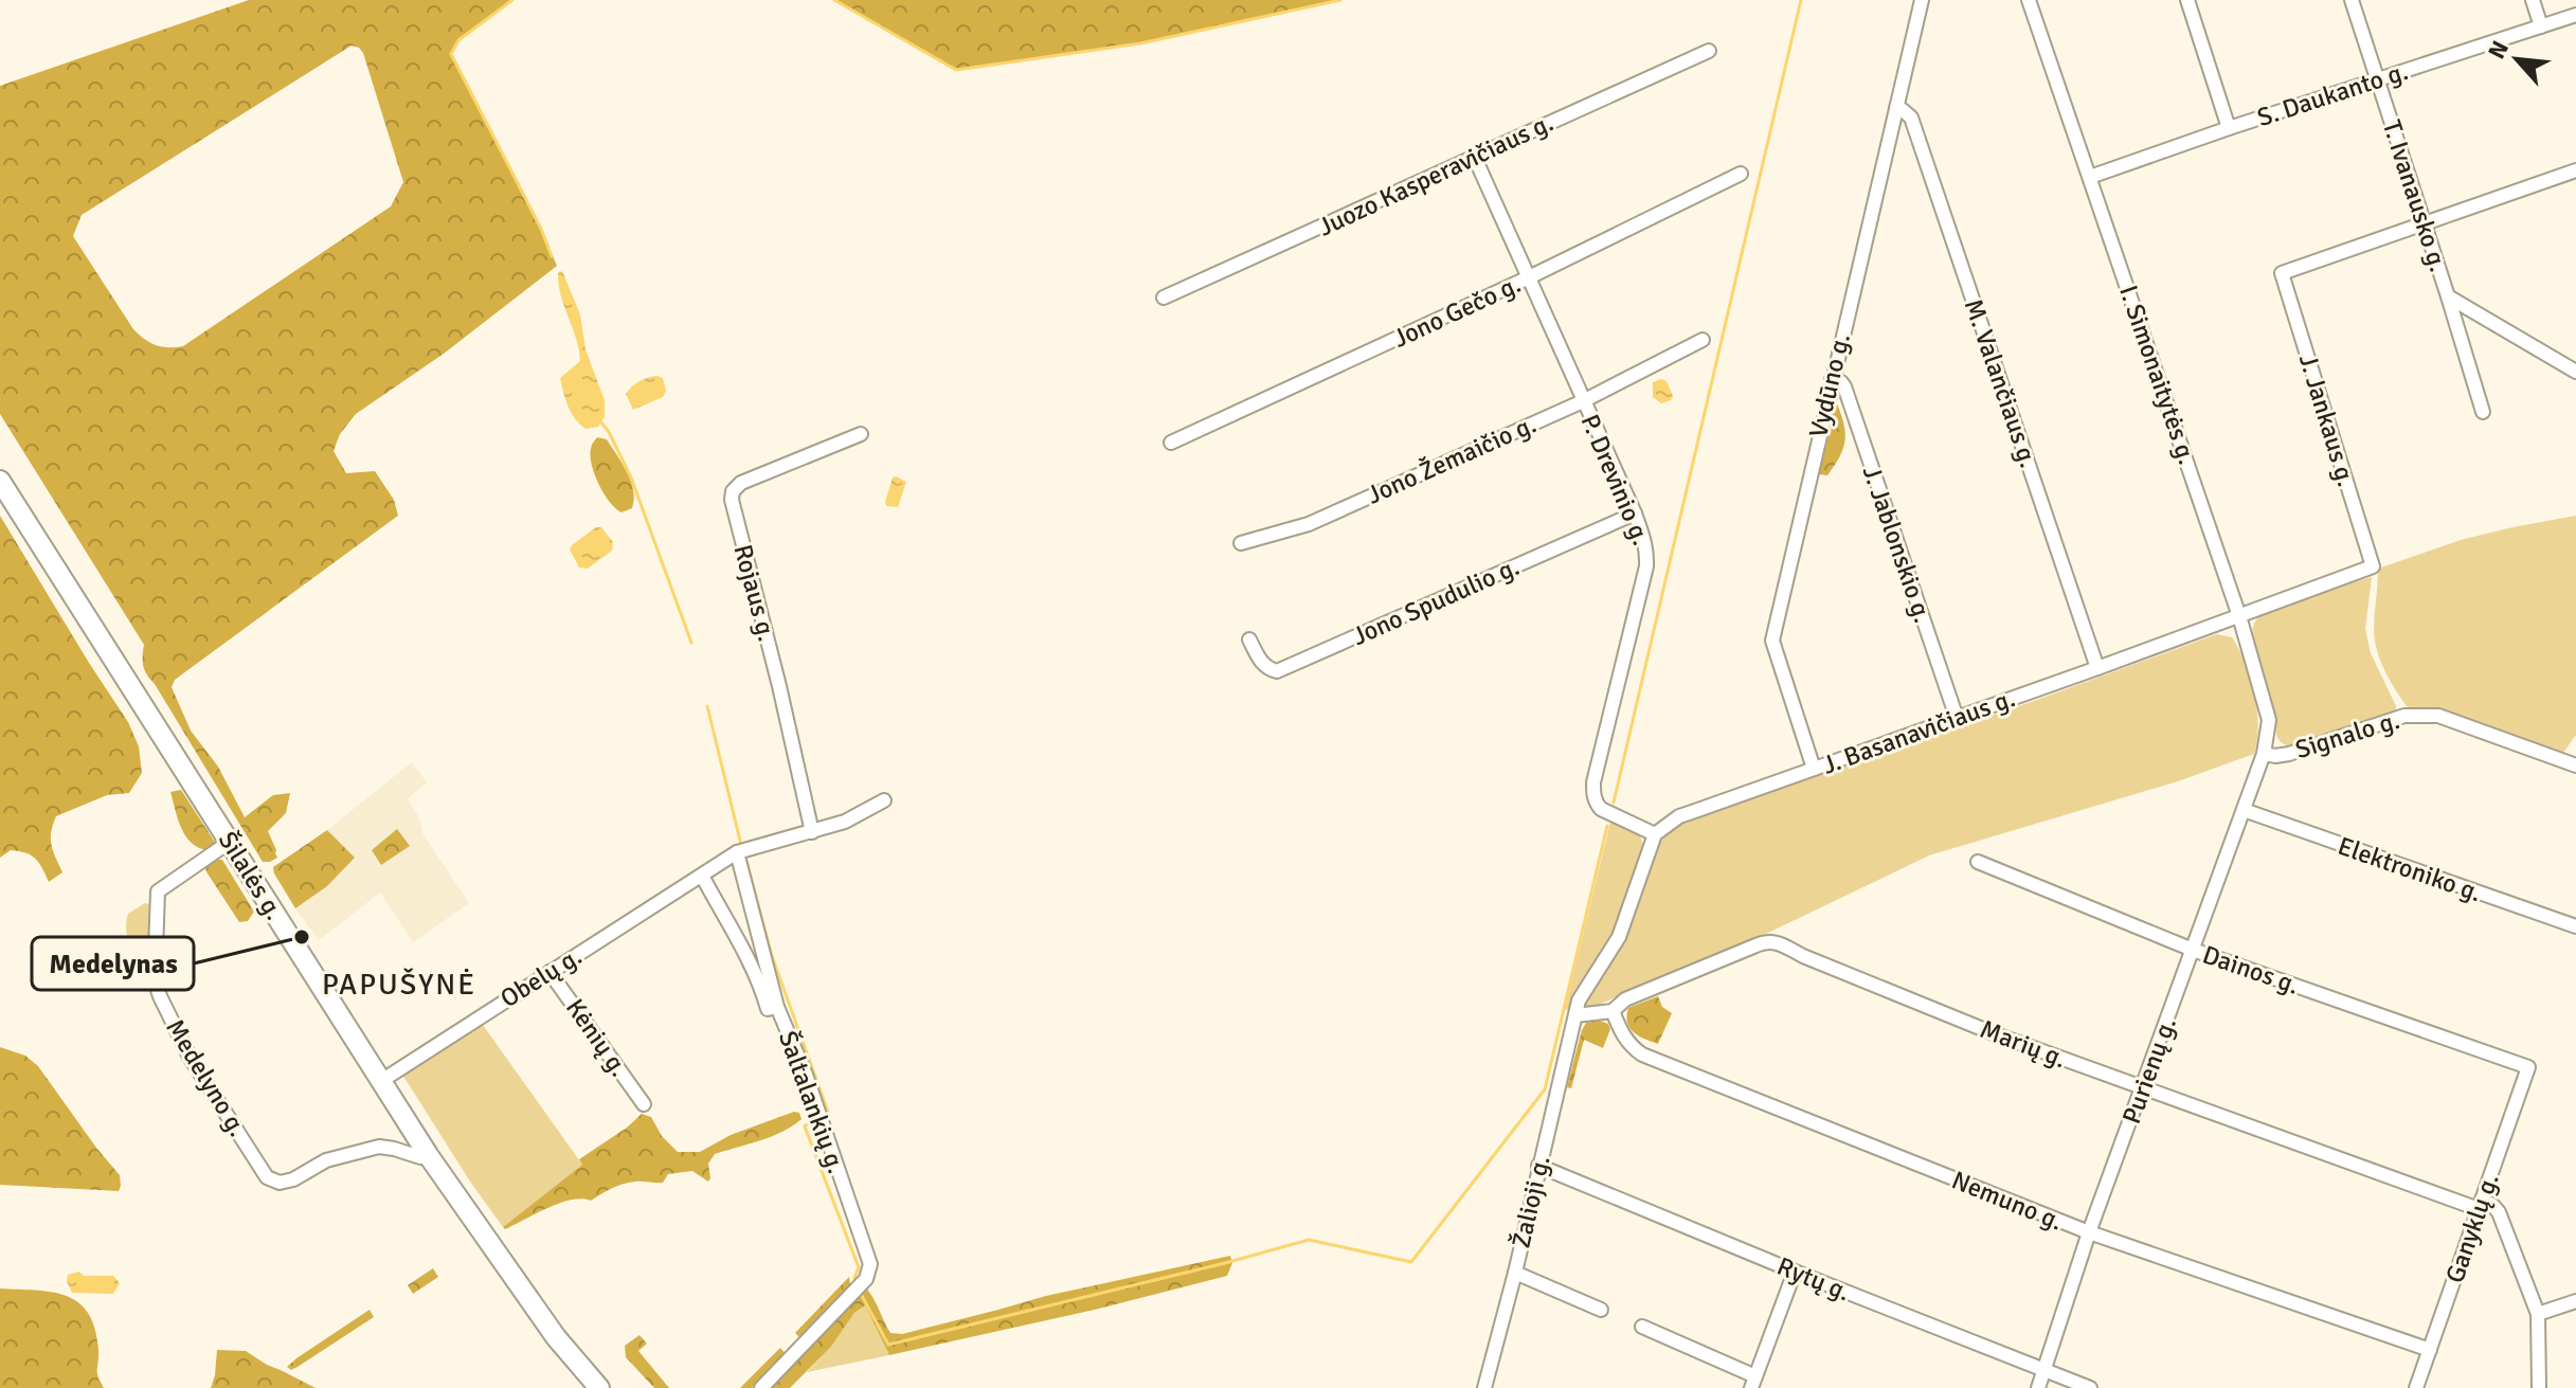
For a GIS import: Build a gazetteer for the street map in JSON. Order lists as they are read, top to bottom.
{
  "streets": {
    "main road": ["Šilalės g."],
    "street": [
      "S. Daukanto g.",
      "Juozo Kasperavičiaus g.",
      "T. Ivanausko g.",
      "Jono Gečo g.",
      "I. Simonaitytės g.",
      "M. Valančiaus g.",
      "Vydūno g.",
      "J. Jankaus g.",
      "Jono Žemaičio g.",
      "P. Drevinio g.",
      "J. Jablonskio g.",
      "Rojaus g.",
      "Jono Spudulio g.",
      "J. Basanavičiaus g.",
      "Signalo g.",
      "Elektroniko g.",
      "Dainos g.",
      "Obelų g.",
      "Kėnių g.",
      "Marių g.",
      "Purienų g.",
      "Medelyno g.",
      "Šaltalankių g.",
      "Nemuno g.",
      "Žalioji g.",
      "Ganyklų g.",
      "Rytų g."
    ]
  },
  "crossings": [
    ["S. Daukanto g.", "T. Ivanausko g."],
    ["S. Daukanto g.", "I. Simonaitytės g."],
    ["Juozo Kasperavičiaus g.", "P. Drevinio g."],
    ["T. Ivanausko g.", "J. Jankaus g."],
    ["Jono Gečo g.", "P. Drevinio g."],
    ["I. Simonaitytės g.", "J. Basanavičiaus g."],
    ["I. Simonaitytės g.", "Signalo g."],
    ["I. Simonaitytės g.", "Purienų g."],
    ["M. Valančiaus g.", "Vydūno g."],
    ["M. Valančiaus g.", "J. Basanavičiaus g."],
    ["Vydūno g.", "J. Jablonskio g."],
    ["Vydūno g.", "J. Basanavičiaus g."],
    ["J. Jankaus g.", "J. Basanavičiaus g."],
    ["Jono Žemaičio g.", "P. Drevinio g."],
    ["P. Drevinio g.", "Jono Spudulio g."],
    ["P. Drevinio g.", "J. Basanavičiaus g."],
    ["J. Jablonskio g.", "J. Basanavičiaus g."],
    ["Signalo g.", "Purienų g."],
    ["Elektroniko g.", "Purienų g."],
    ["Šilalės g.", "Obelų g."],
    ["Šilalės g.", "Medelyno g."],
    ["Dainos g.", "Purienų g."],
    ["Dainos g.", "Ganyklų g."],
    ["Obelų g.", "Kėnių g."],
    ["Obelų g.", "Šaltalankių g."],
    ["Marių g.", "Purienų g."],
    ["Marių g.", "Nemuno g."],
    ["Marių g.", "Žalioji g."],
    ["Marių g.", "Ganyklų g."],
    ["Purienų g.", "Nemuno g."],
    ["Purienų g.", "Rytų g."],
    ["Nemuno g.", "Ganyklų g."],
    ["Žalioji g.", "Rytų g."]
  ],
  "districts": ["PAPUŠYNĖ"],
  "places": ["Medelynas"],
  "north": "top left"
}
